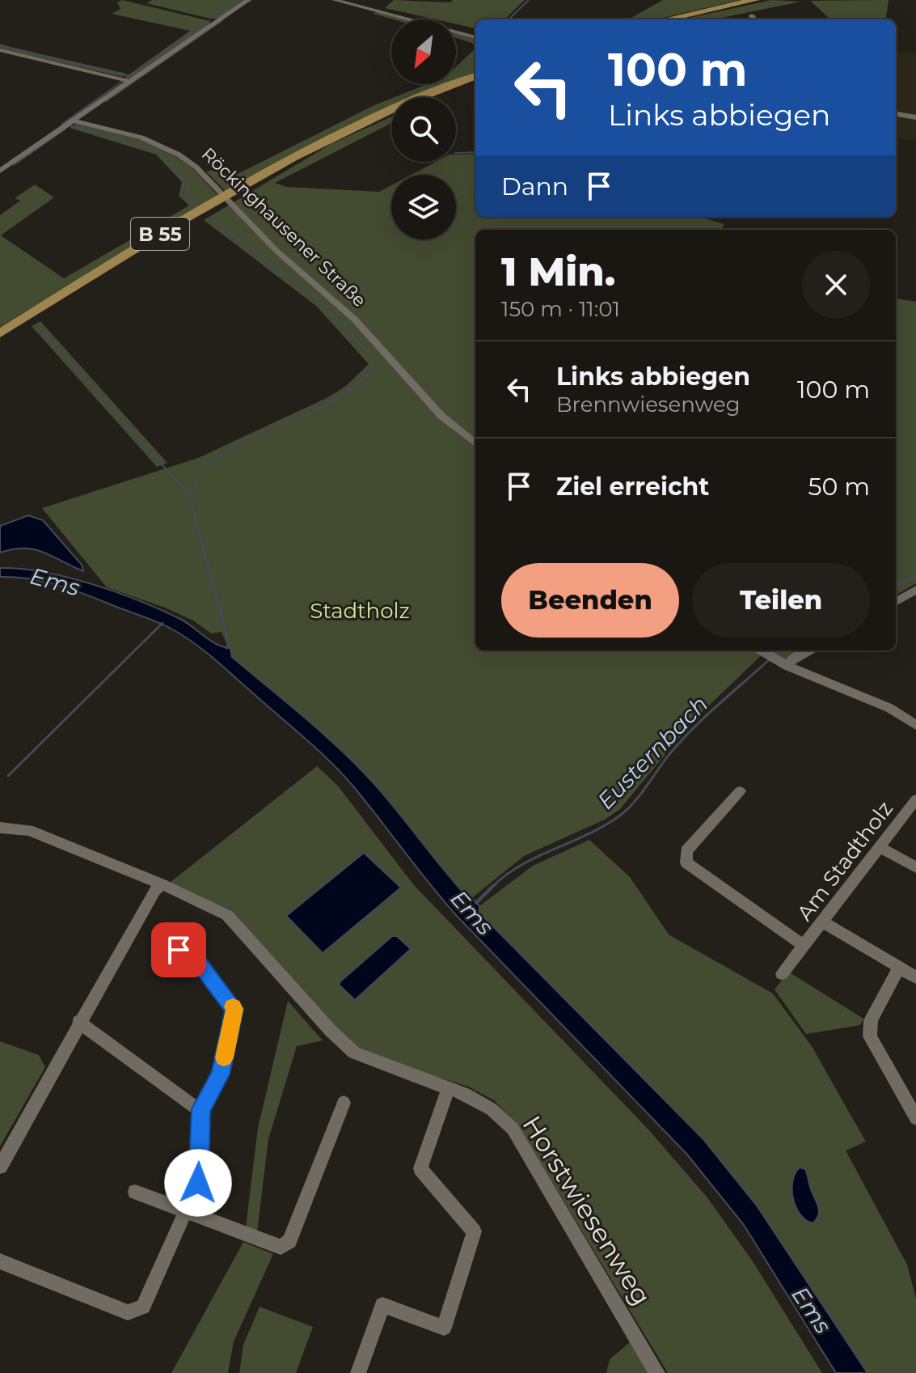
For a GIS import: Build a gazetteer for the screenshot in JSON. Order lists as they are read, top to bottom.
{
  "streets": {
    "main road": ["B 55"],
    "street": ["Röckinghausener Straße", "Am Stadtholz", "Horstwiesenweg"]
  },
  "water": ["Ems", "Eusternbach"],
  "parks": ["Stadtholz"],
  "north": "bottom left",
  "page": {
    "turn": ["100 m", "Links abbiegen"],
    "then": "Dann",
    "heading": ["1 Min.", "150 m · 11:01"],
    "list": [
      {
        "name": "Links abbiegen",
        "note": "Brennwiesenweg",
        "value": "100 m"
      },
      {
        "name": "Ziel erreicht",
        "value": "50 m"
      }
    ],
    "buttons": ["Beenden", "Teilen"]
  }
}
